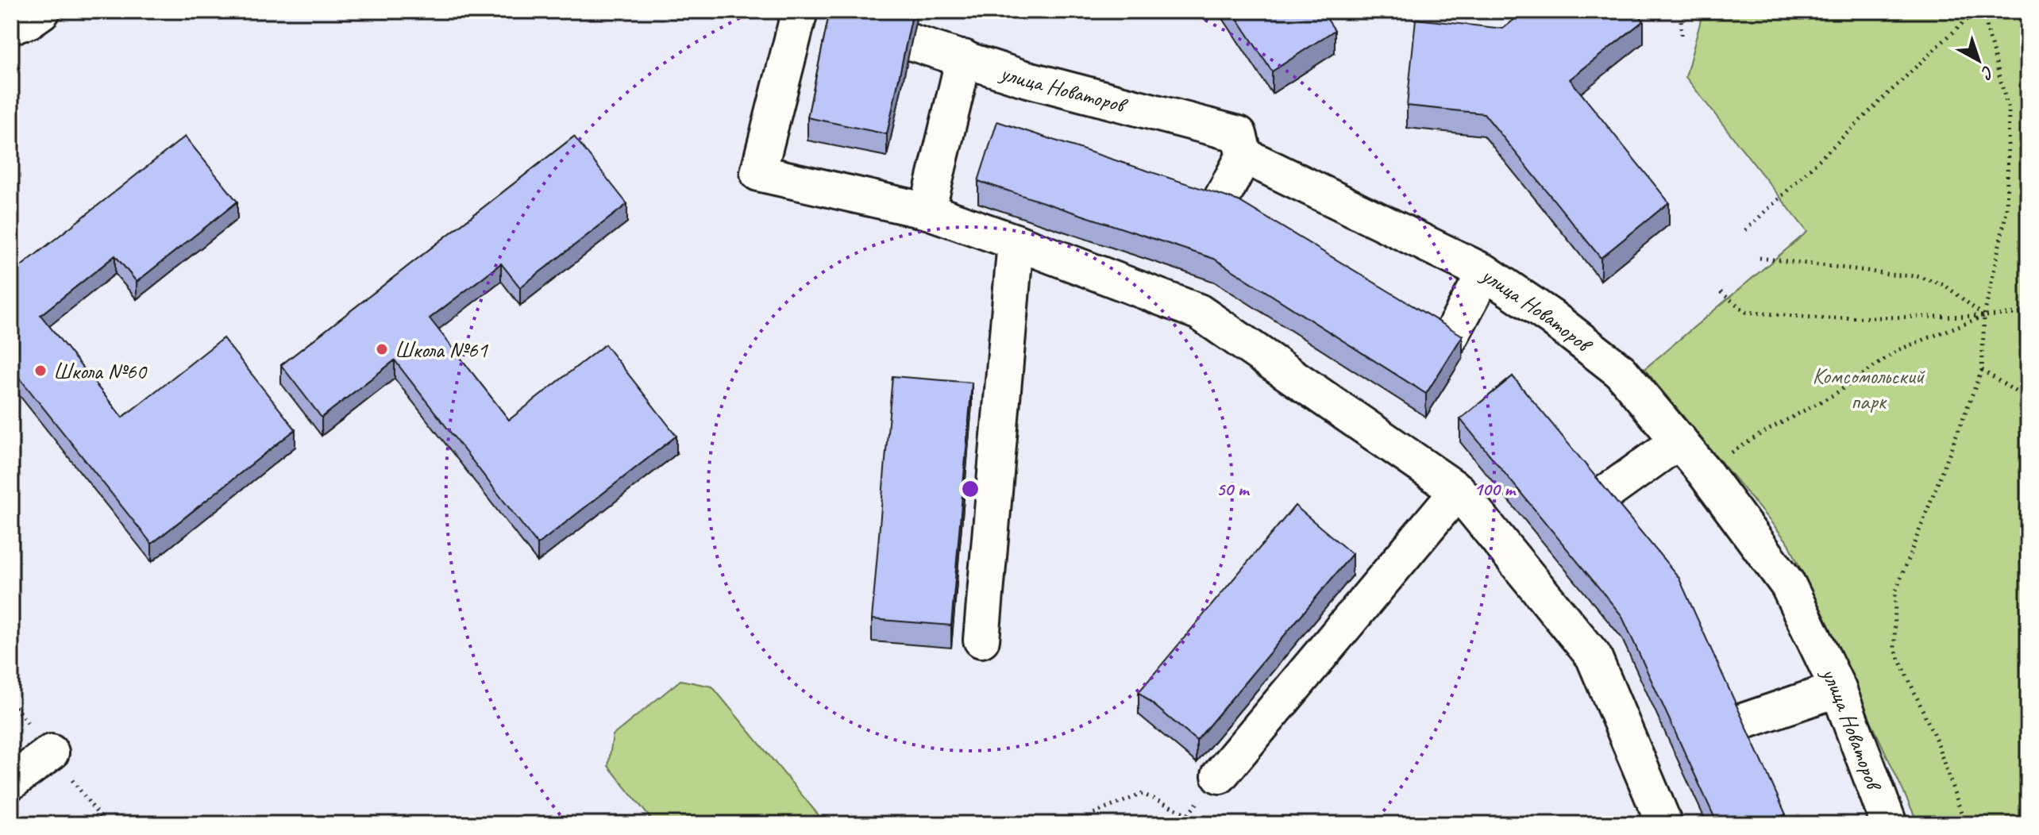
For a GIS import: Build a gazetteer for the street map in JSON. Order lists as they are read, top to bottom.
{
  "streets": {
    "street": ["улица Новаторов"]
  },
  "parks": ["Комсомольский парк"],
  "places": ["Школа №61", "Школа №60"],
  "north": "bottom right",
  "rings": ["50 m", "100 m"]
}
